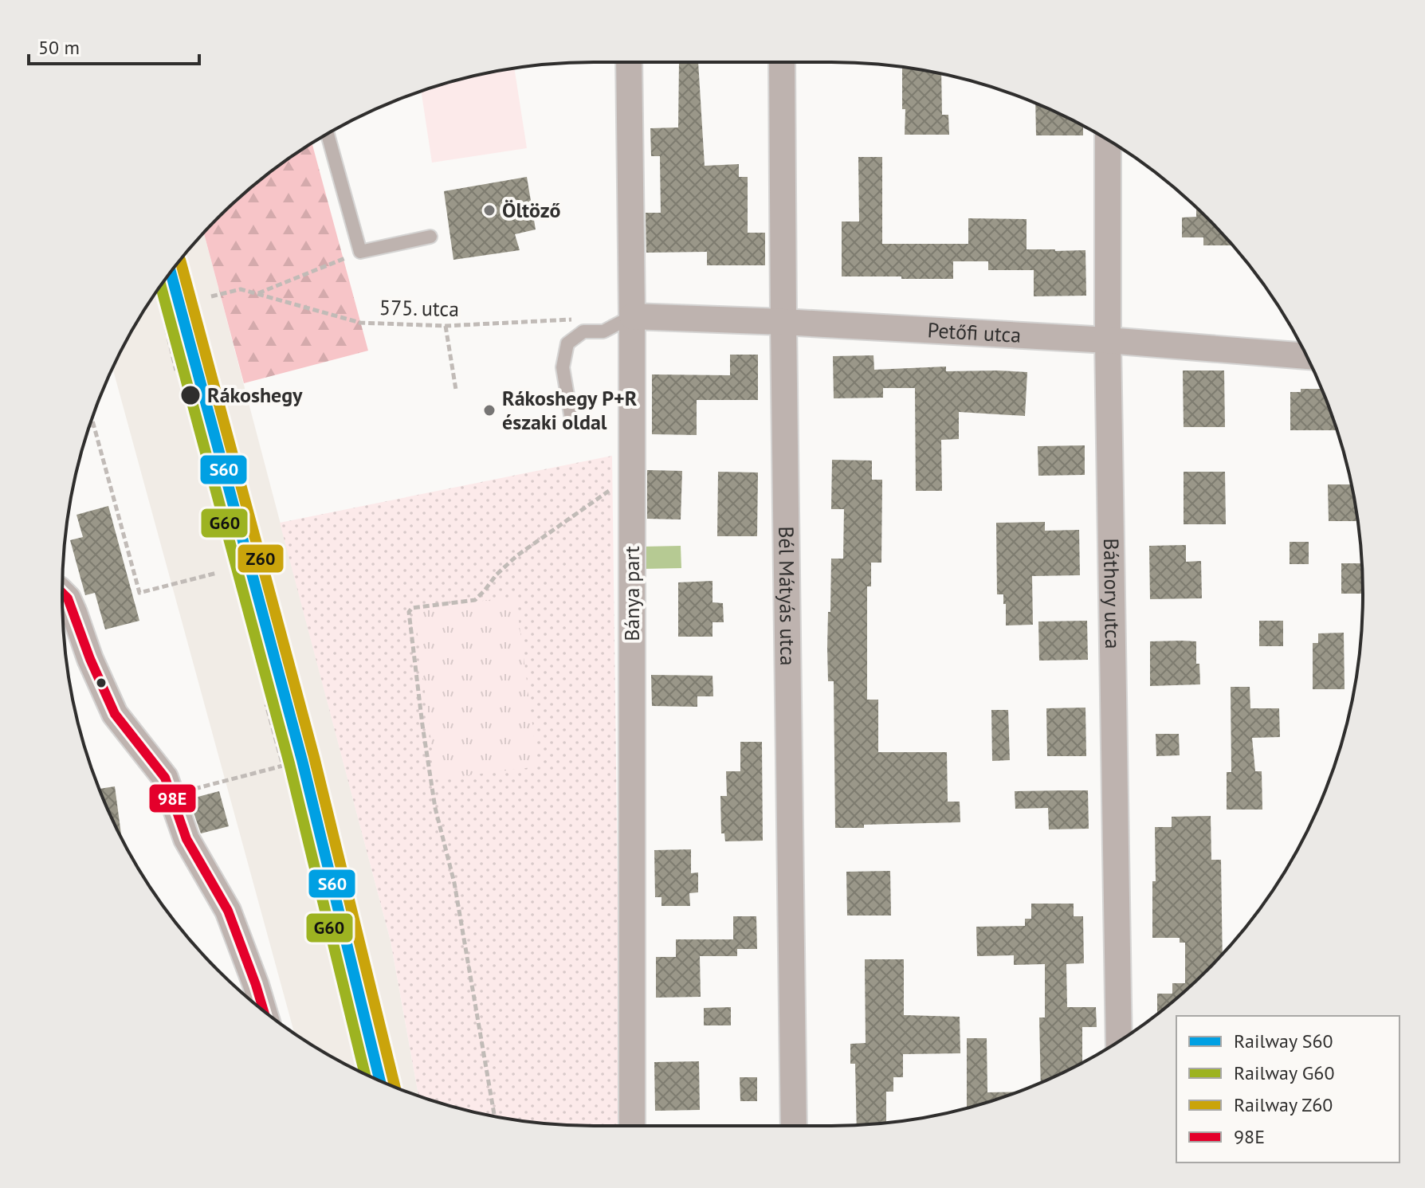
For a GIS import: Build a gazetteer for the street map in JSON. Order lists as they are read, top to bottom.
{
  "streets": {
    "street": [
      "Petőfi utca",
      "Báthory utca",
      "Bánya part",
      "Bél Mátyás utca"
    ],
    "path": ["575. utca"]
  },
  "crossings": [
    ["Petőfi utca", "Báthory utca"],
    ["Petőfi utca", "Bánya part"],
    ["Petőfi utca", "Bél Mátyás utca"]
  ],
  "places": ["Öltöző", "Rákoshegy", "Rákoshegy P+R északi oldal"],
  "lines": [
    "rail line Z60",
    "rail line S60",
    "rail line G60",
    "transit line 98E"
  ],
  "legend": [
    "Railway S60",
    "Railway G60",
    "Railway Z60",
    "98E"
  ],
  "scale_bar": "50 m"
}
